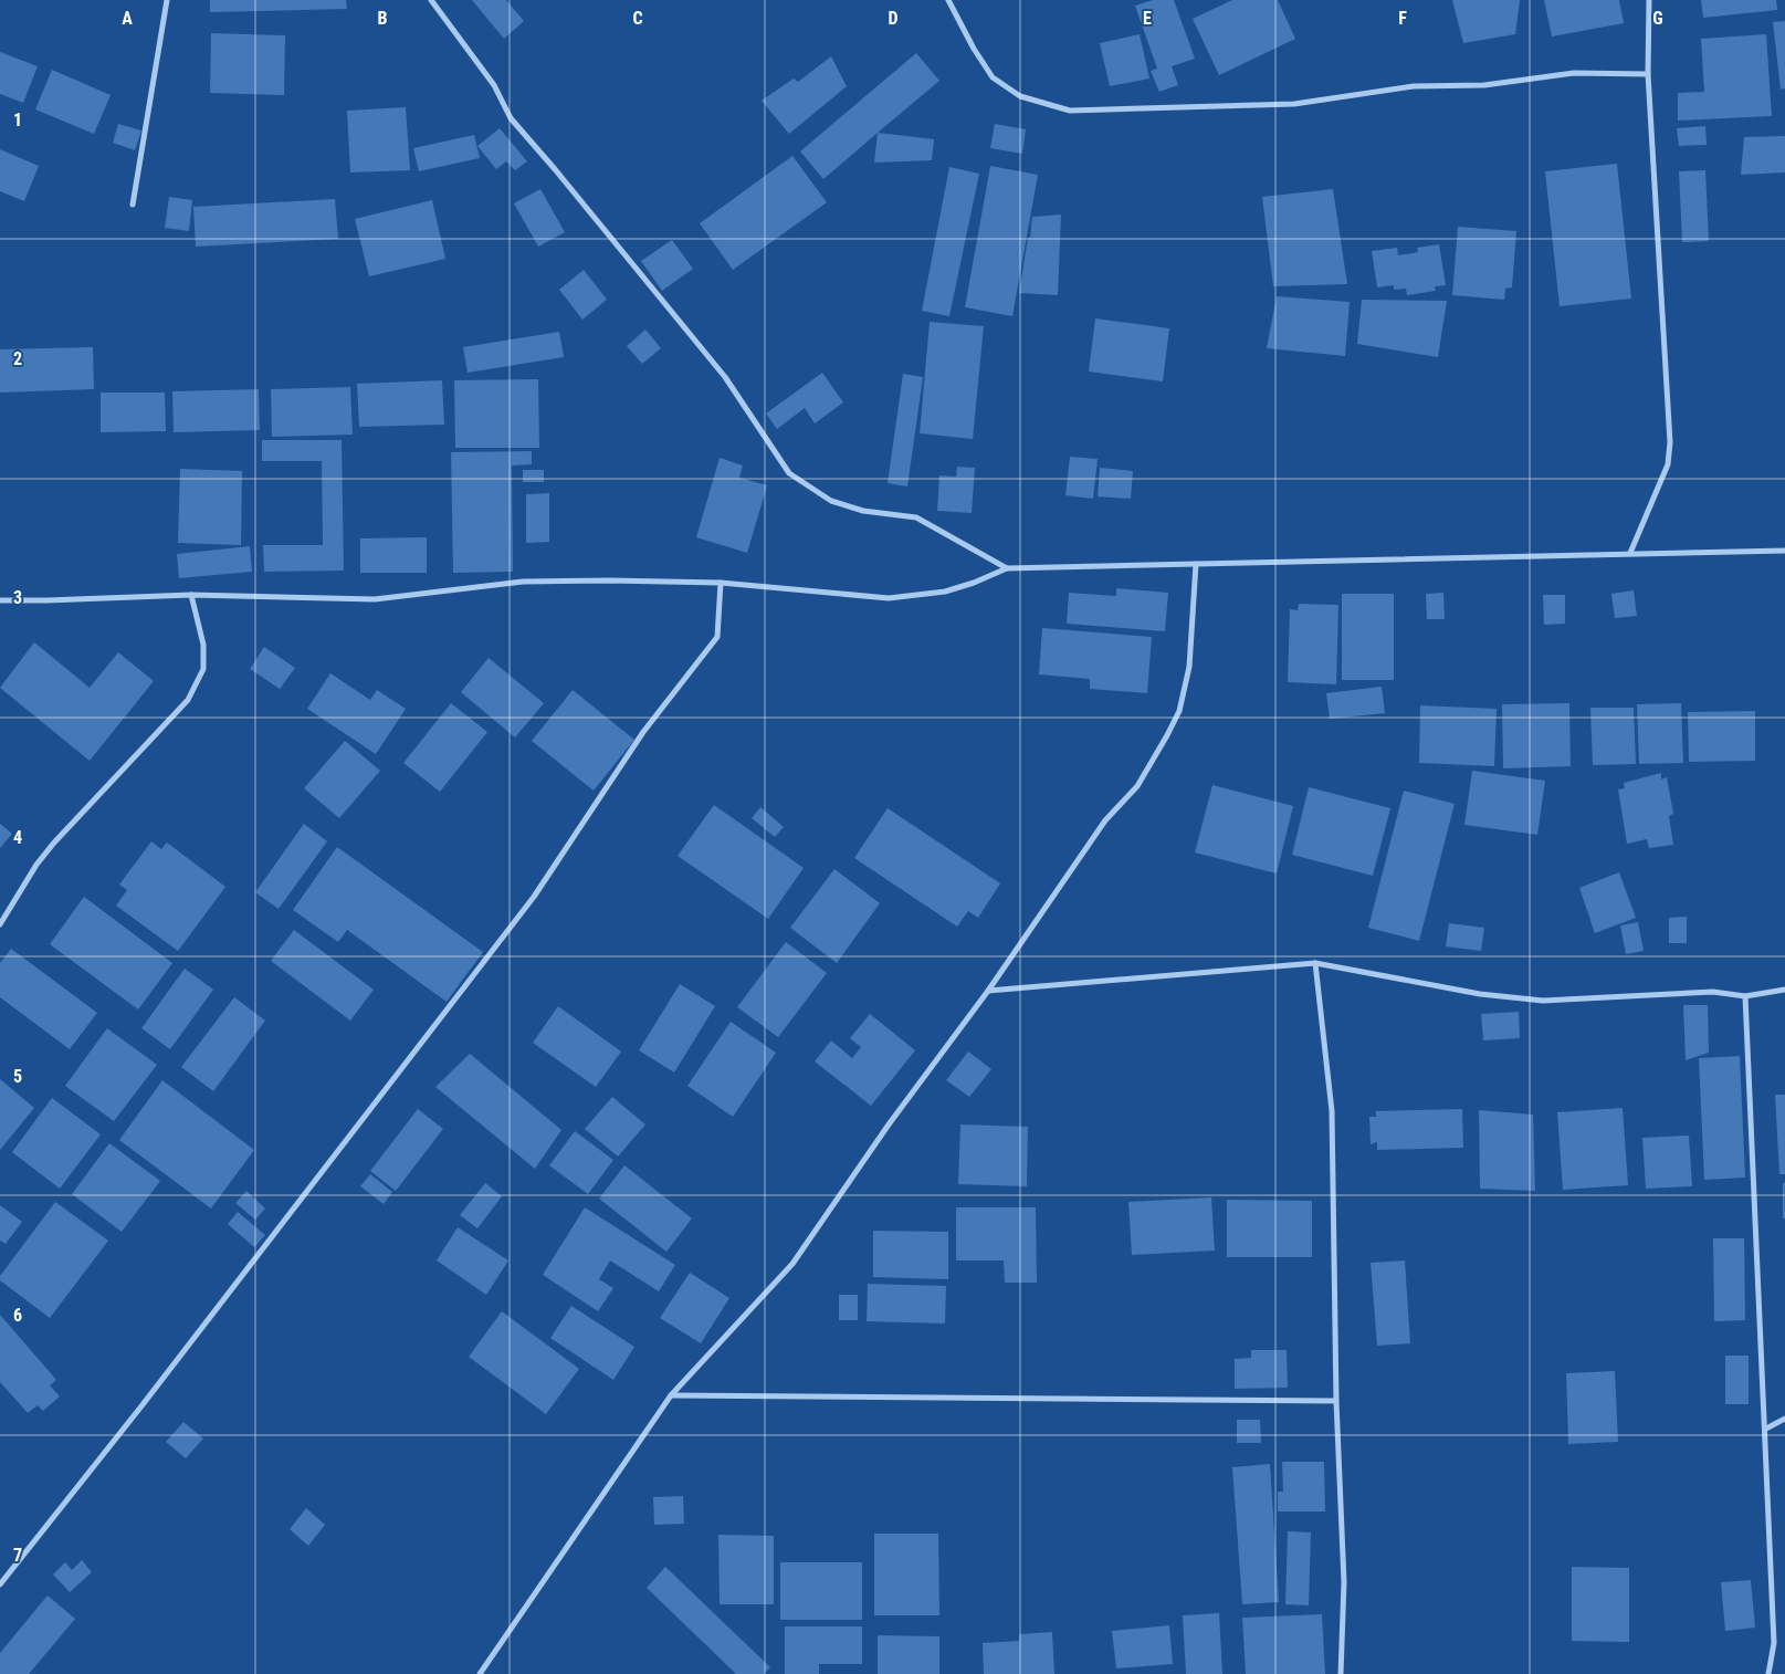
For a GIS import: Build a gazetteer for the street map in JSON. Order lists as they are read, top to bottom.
{
  "grid": {
    "columns": [
      "A",
      "B",
      "C",
      "D",
      "E",
      "F",
      "G"
    ],
    "rows": [
      "1",
      "2",
      "3",
      "4",
      "5",
      "6",
      "7"
    ]
  }
}
